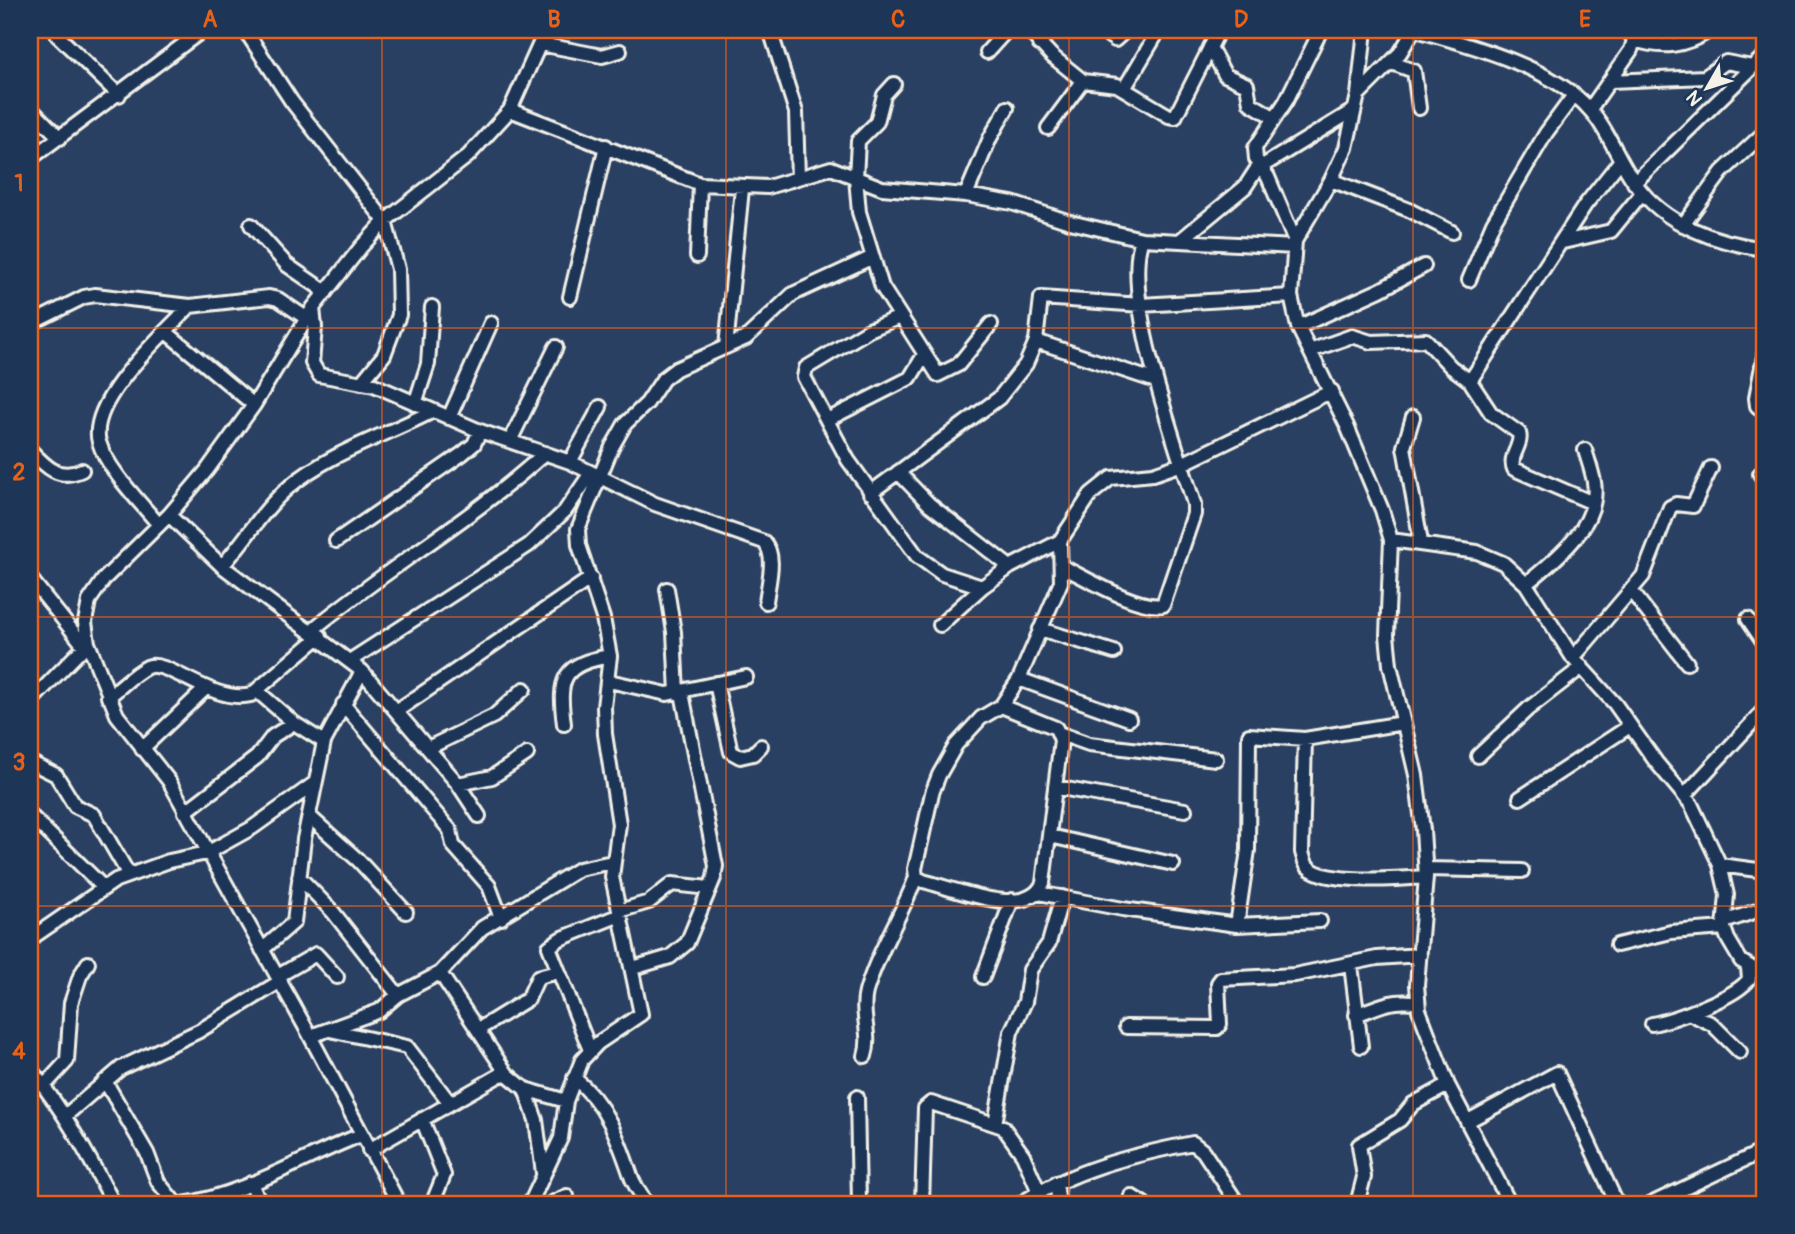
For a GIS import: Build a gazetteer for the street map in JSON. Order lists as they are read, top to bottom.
{
  "north": "bottom left",
  "grid": {
    "columns": [
      "A",
      "B",
      "C",
      "D",
      "E"
    ],
    "rows": [
      "1",
      "2",
      "3",
      "4"
    ]
  }
}
